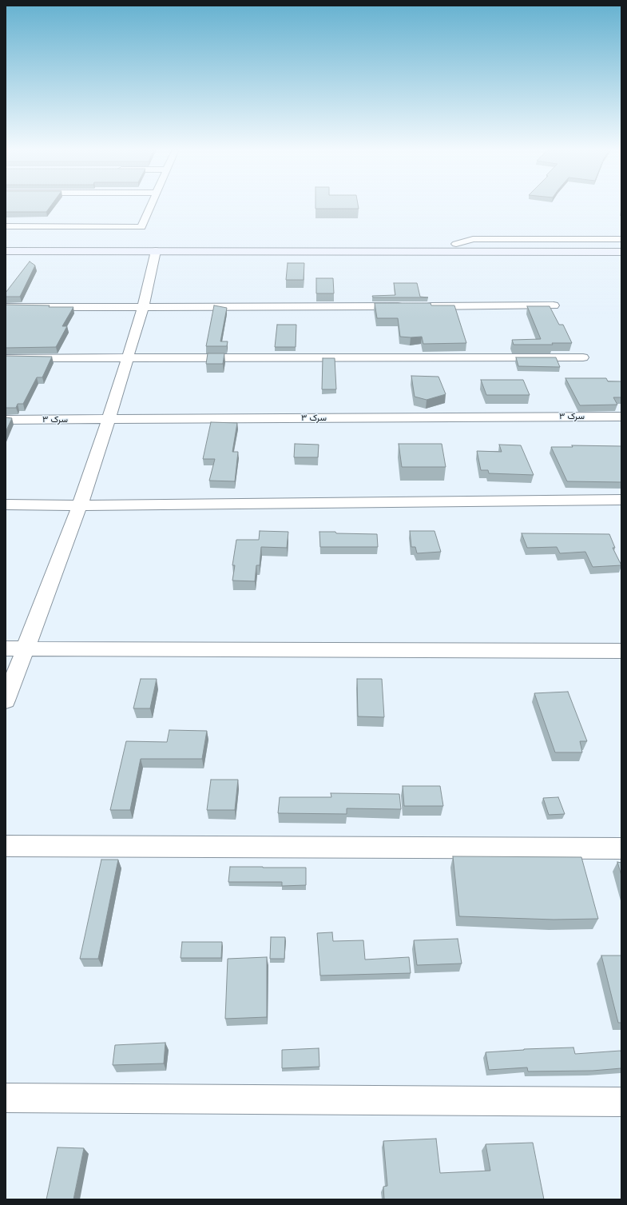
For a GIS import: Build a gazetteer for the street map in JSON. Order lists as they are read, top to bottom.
{
  "streets": {
    "street": ["سرک ۳"]
  }
}
